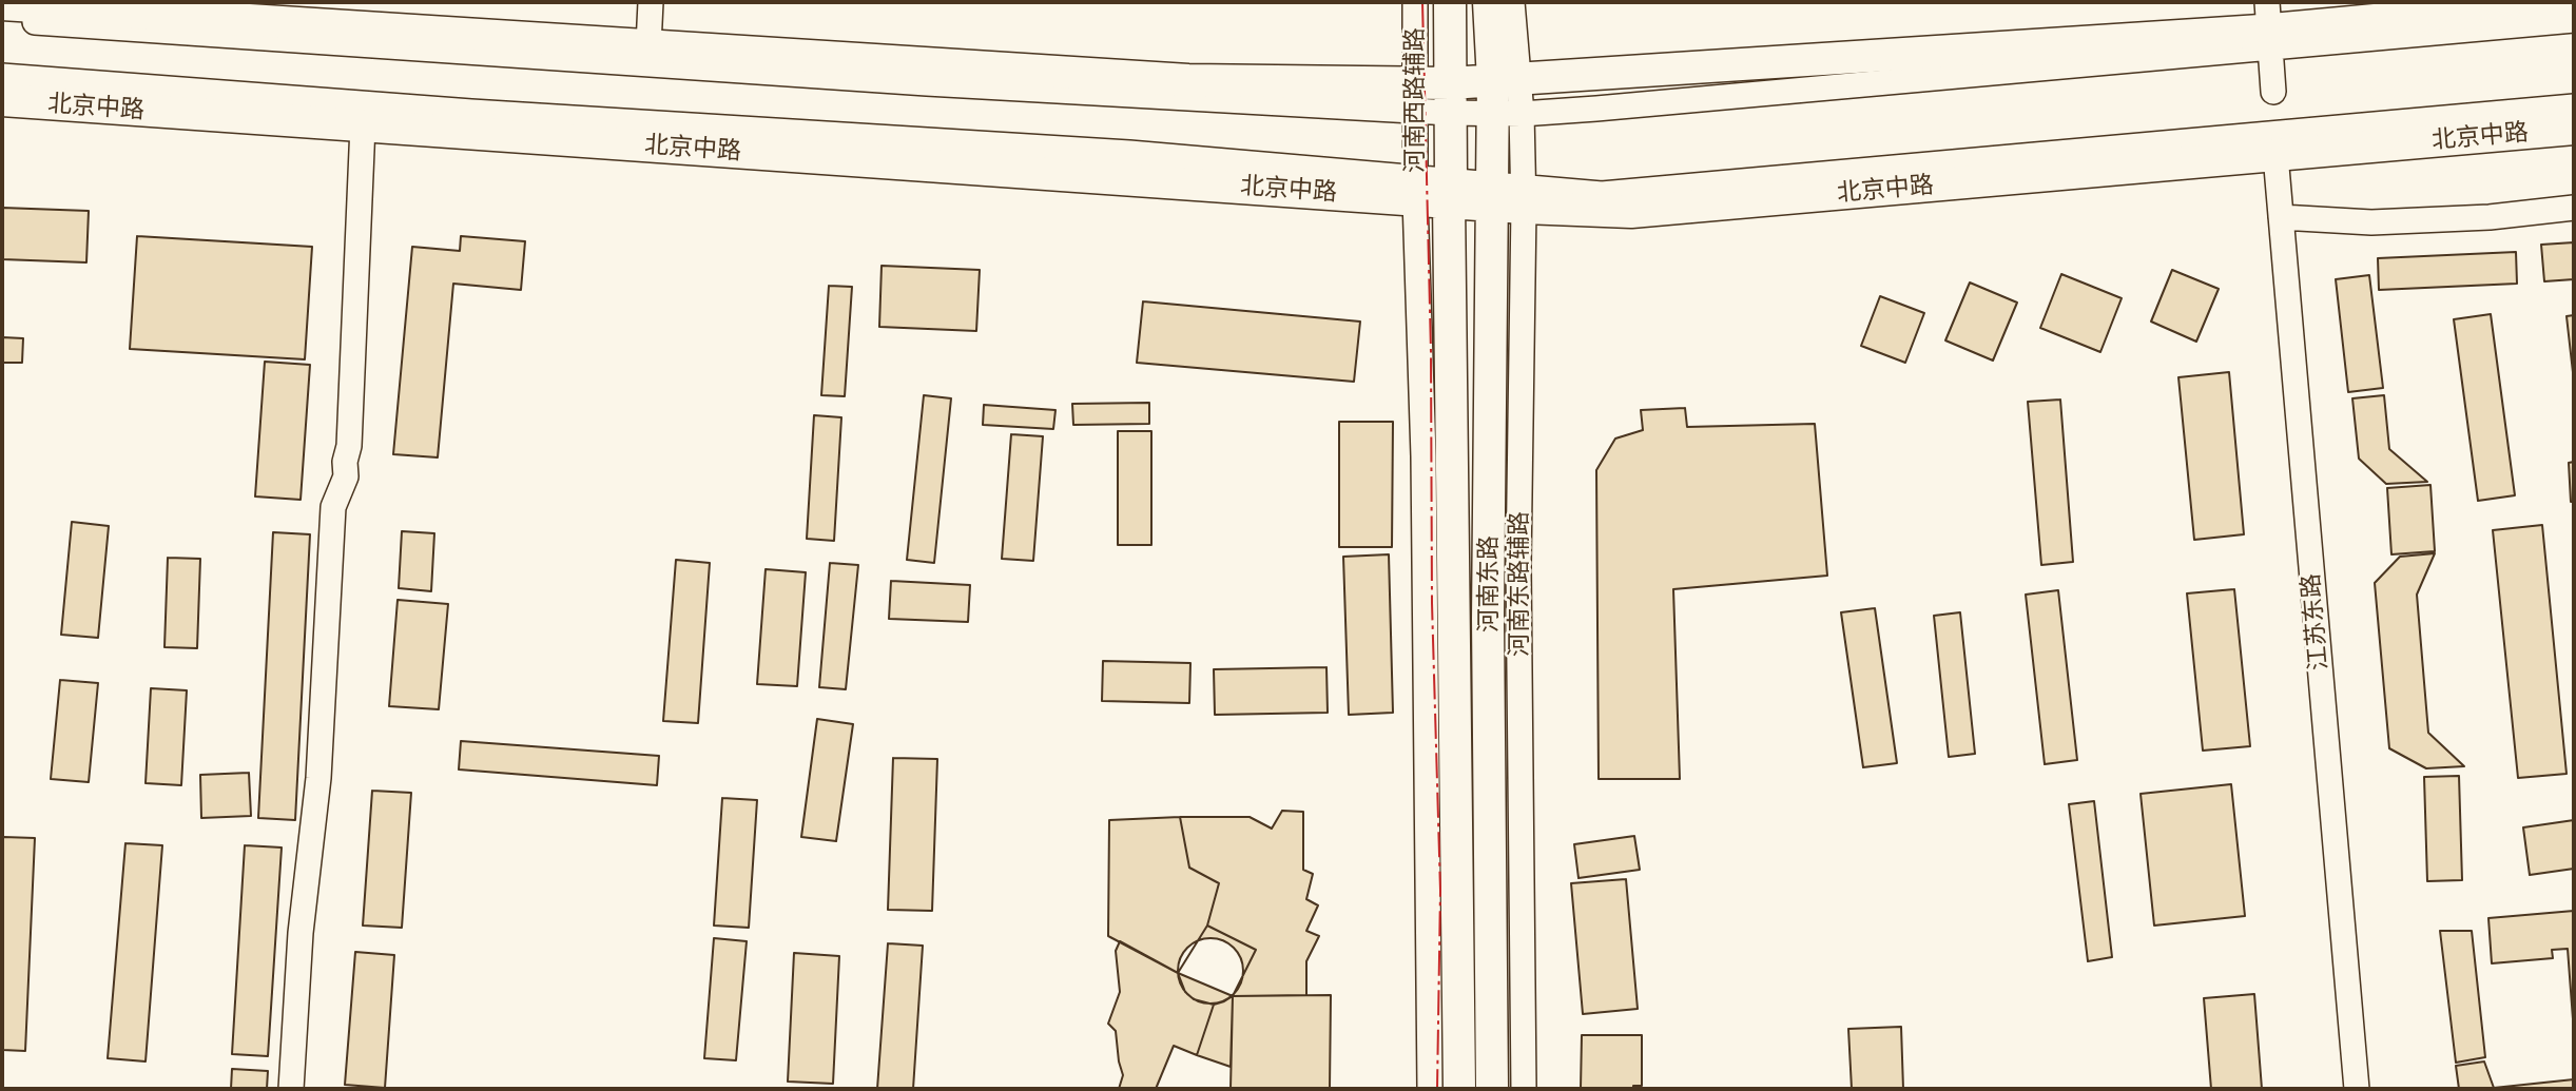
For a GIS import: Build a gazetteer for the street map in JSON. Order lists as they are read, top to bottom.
{
  "streets": {
    "main road": ["北京中路", "河南东路"],
    "street": ["河南西路辅路", "河南东路辅路", "江苏东路"]
  },
  "crossings": [
    ["河南西路辅路", "北京中路"],
    ["北京中路", "河南东路"],
    ["北京中路", "河南东路辅路"],
    ["北京中路", "江苏东路"],
    ["河南东路", "河南东路辅路"]
  ]
}
